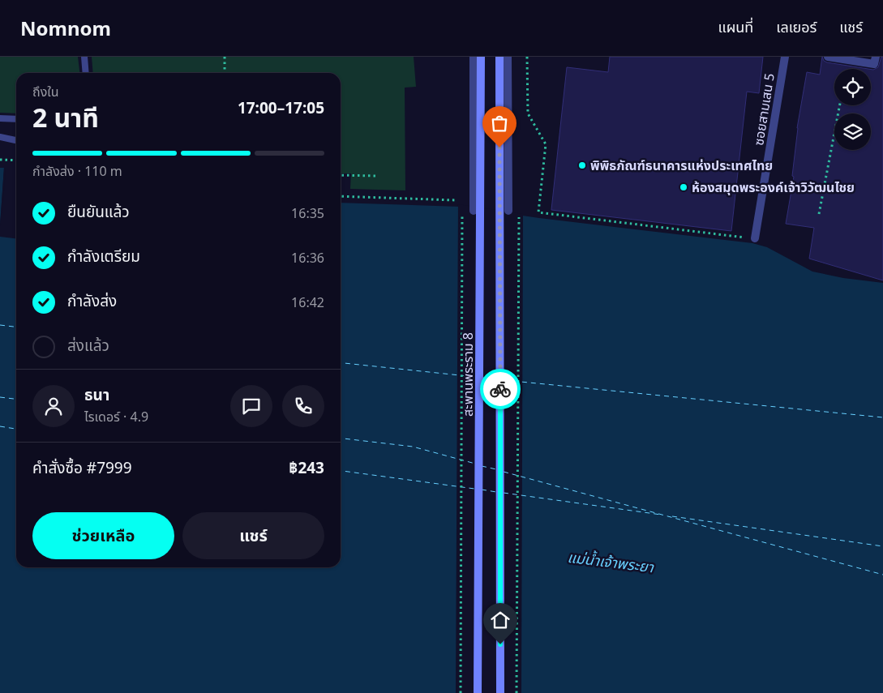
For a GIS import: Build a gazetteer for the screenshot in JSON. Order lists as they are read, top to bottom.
{
  "streets": {
    "main road": ["สะพานพระราม 8"],
    "street": ["ซอยสามเสน 5"]
  },
  "water": ["แม่น้ำเจ้าพระยา"],
  "places": ["พิพิธภัณฑ์ธนาคารแห่งประเทศไทย", "ห้องสมุดพระองค์เจ้าวิวัฒนไชย"],
  "page": {
    "header": "Nomnom",
    "nav": ["แผนที่", "เลเยอร์", "แชร์"],
    "heading": ["2 นาที", "ถึงใน", "17:00–17:05"],
    "panel": [
      "ธนา",
      "ไรเดอร์ · 4.9",
      "คำสั่งซื้อ #7999",
      "฿243"
    ],
    "bar": "กำลังส่ง · 110 m",
    "list": [
      ["ยืนยันแล้ว", "16:35"],
      ["กำลังเตรียม", "16:36"],
      ["กำลังส่ง", "16:42"],
      "ส่งแล้ว"
    ],
    "buttons": ["ช่วยเหลือ", "แชร์"]
  }
}
